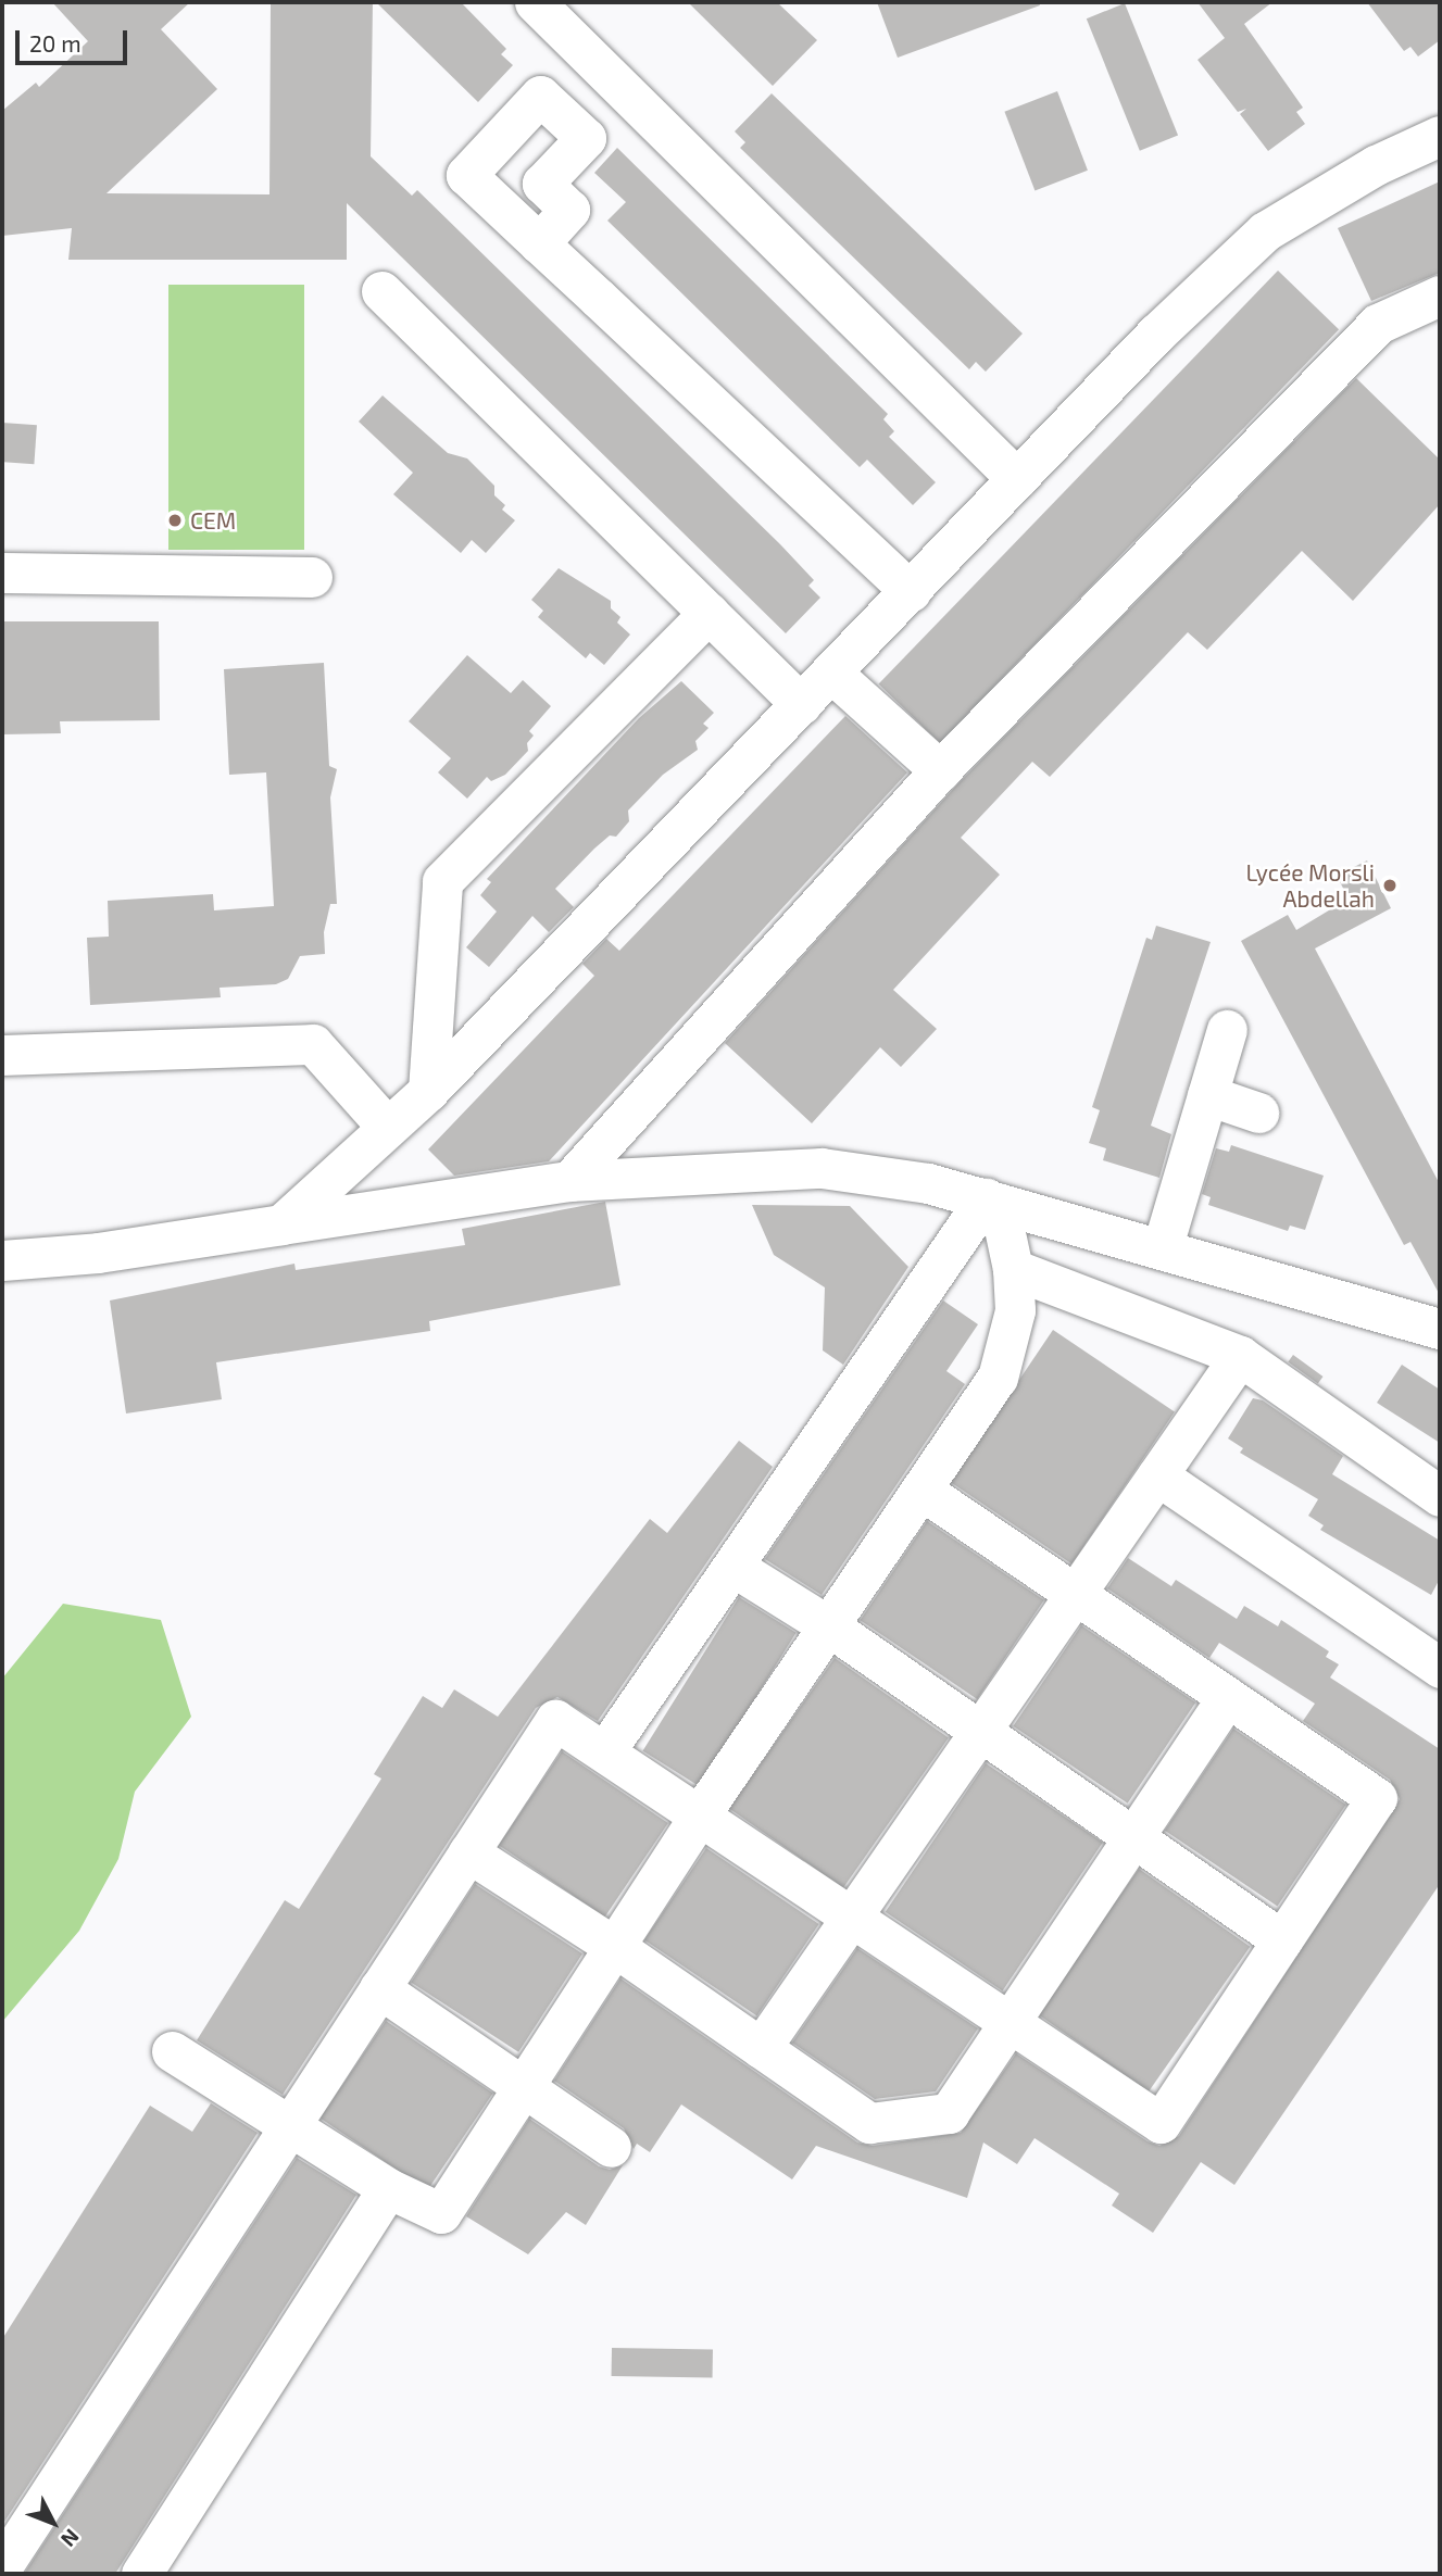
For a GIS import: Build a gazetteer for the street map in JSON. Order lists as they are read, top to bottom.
{
  "places": ["CEM", "Lycée Morsli Abdellah"],
  "scale_bar": "20 m",
  "north": "bottom right"
}
